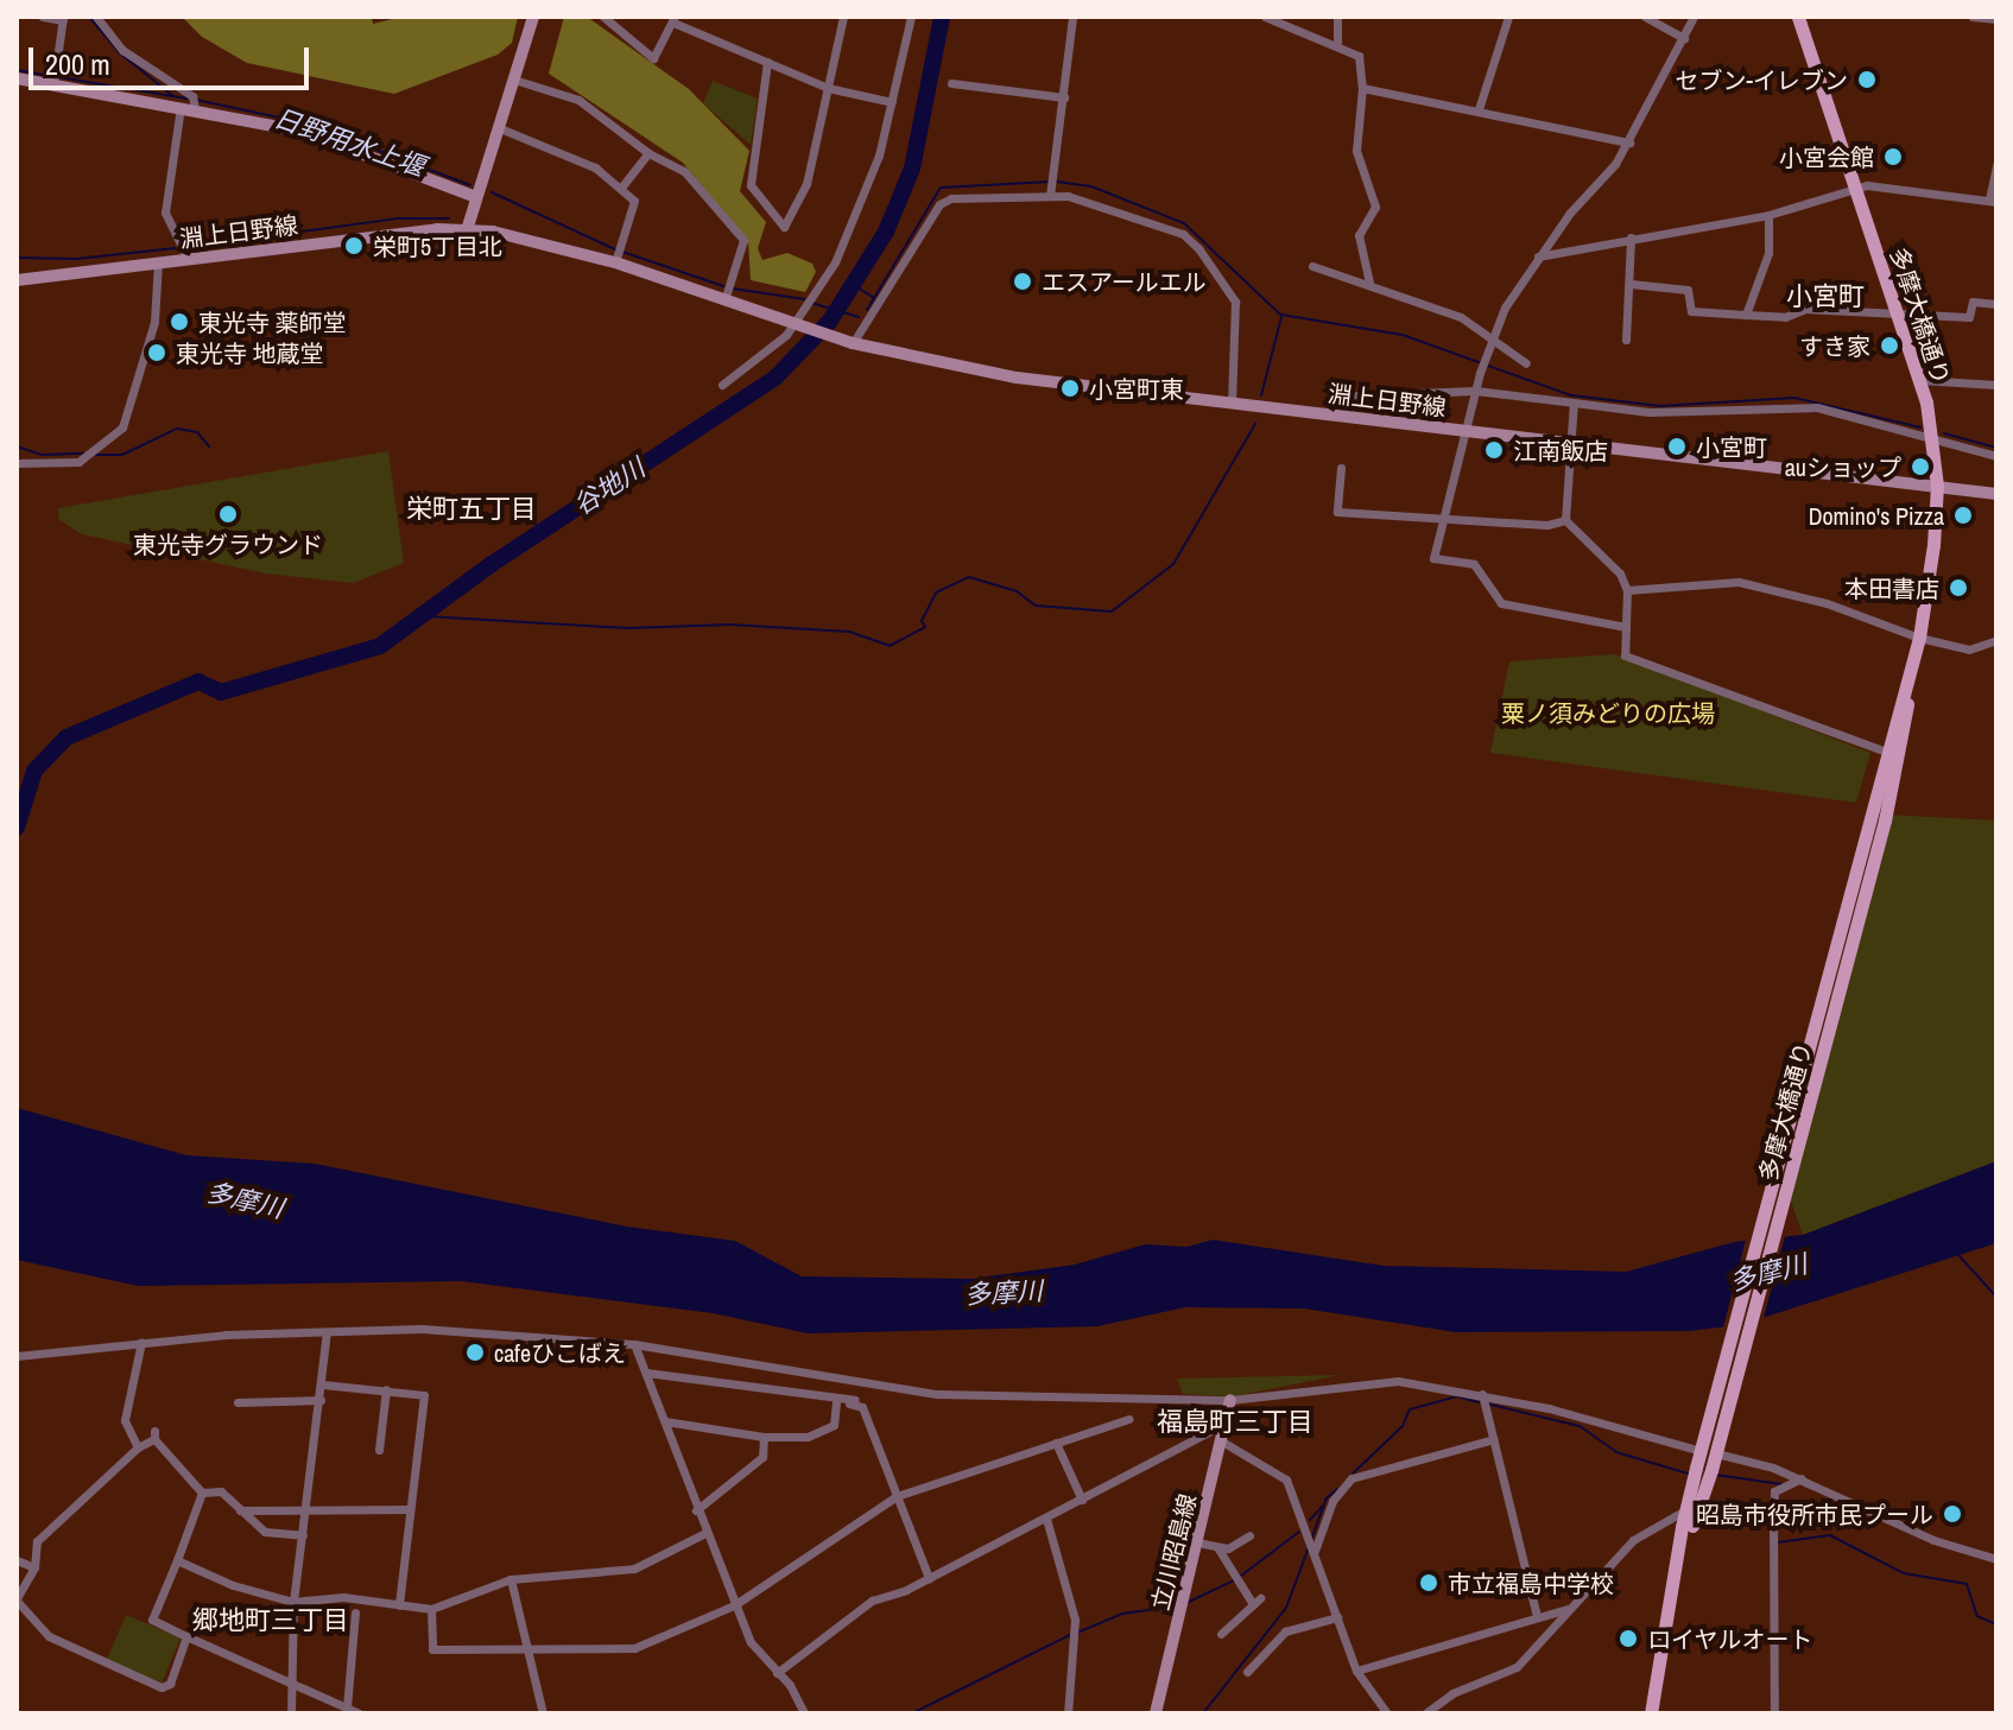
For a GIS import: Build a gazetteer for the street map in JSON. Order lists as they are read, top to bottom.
{
  "streets": {
    "main road": ["淵上日野線", "多摩大橋通り", "立川昭島線"]
  },
  "crossings": [
    ["淵上日野線", "多摩大橋通り"]
  ],
  "districts": [
    "小宮町",
    "栄町五丁目",
    "福島町三丁目",
    "郷地町三丁目"
  ],
  "water": ["日野用水上堰", "谷地川", "多摩川"],
  "parks": ["粟ノ須みどりの広場"],
  "places": [
    "セブン-イレブン",
    "小宮会館",
    "栄町5丁目北",
    "エスアールエル",
    "東光寺 薬師堂",
    "すき家",
    "東光寺 地蔵堂",
    "小宮町東",
    "小宮町",
    "江南飯店",
    "auショップ",
    "東光寺グラウンド",
    "Domino's Pizza",
    "本田書店",
    "cafeひこばえ",
    "昭島市役所市民プール",
    "市立福島中学校",
    "ロイヤルオート"
  ],
  "scale_bar": "200 m"
}
